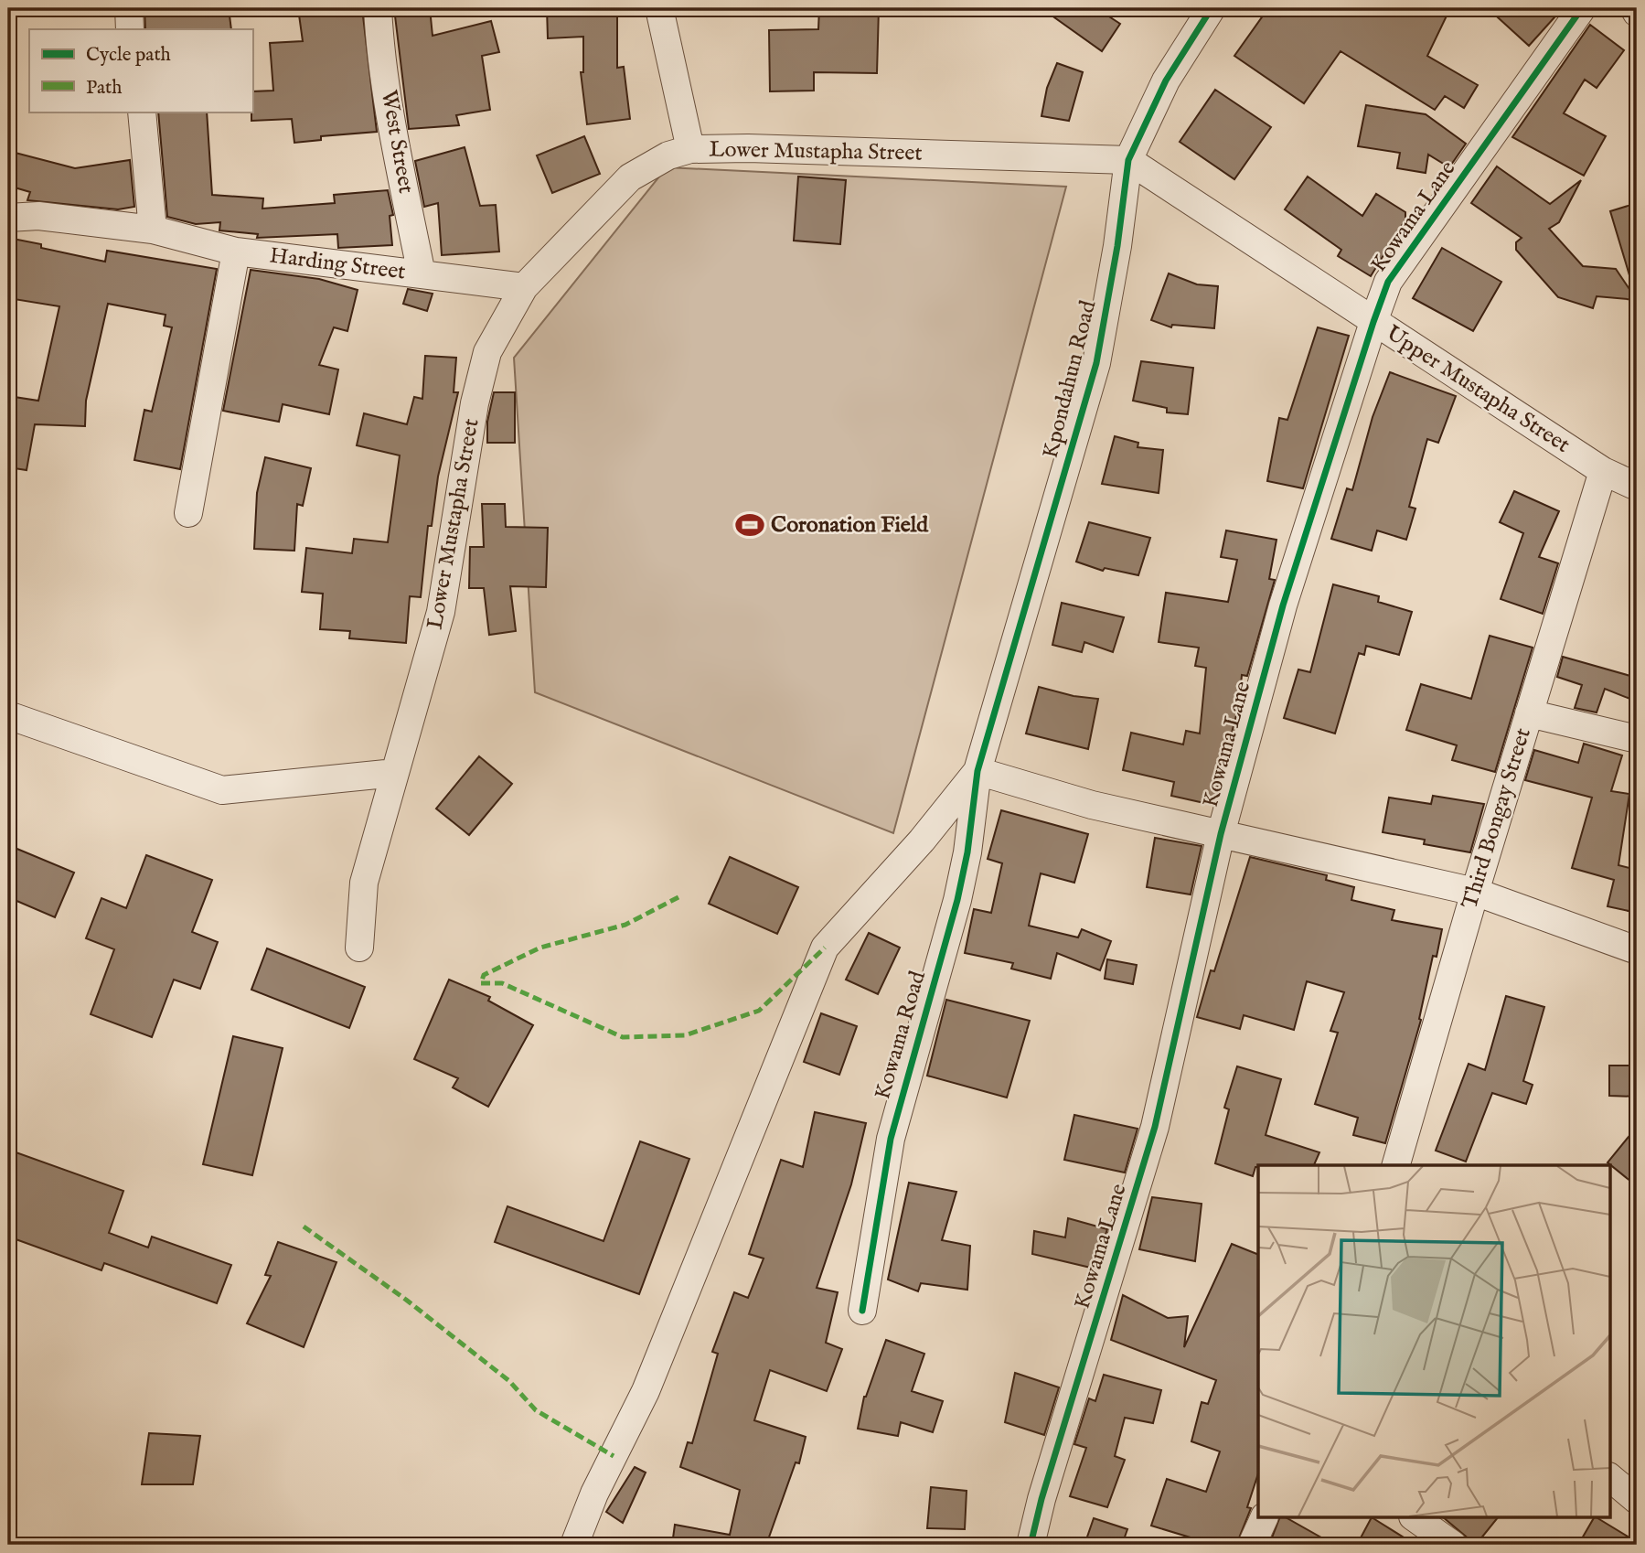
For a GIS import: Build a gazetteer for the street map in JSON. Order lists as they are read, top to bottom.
{
  "streets": {
    "street": [
      "West Street",
      "Lower Mustapha Street",
      "Kowama Lane",
      "Harding Street",
      "Kpondahun Road",
      "Upper Mustapha Street",
      "Third Bongay Street",
      "Kowama Road"
    ]
  },
  "crossings": [
    ["West Street", "Harding Street"],
    ["Lower Mustapha Street", "Harding Street"],
    ["Lower Mustapha Street", "Kpondahun Road"],
    ["Lower Mustapha Street", "Upper Mustapha Street"],
    ["Kowama Lane", "Upper Mustapha Street"],
    ["Kpondahun Road", "Upper Mustapha Street"],
    ["Kpondahun Road", "Kowama Road"],
    ["Upper Mustapha Street", "Third Bongay Street"]
  ],
  "places": {
    "sports": ["Coronation Field"]
  },
  "legend": ["Cycle path", "Path"]
}
